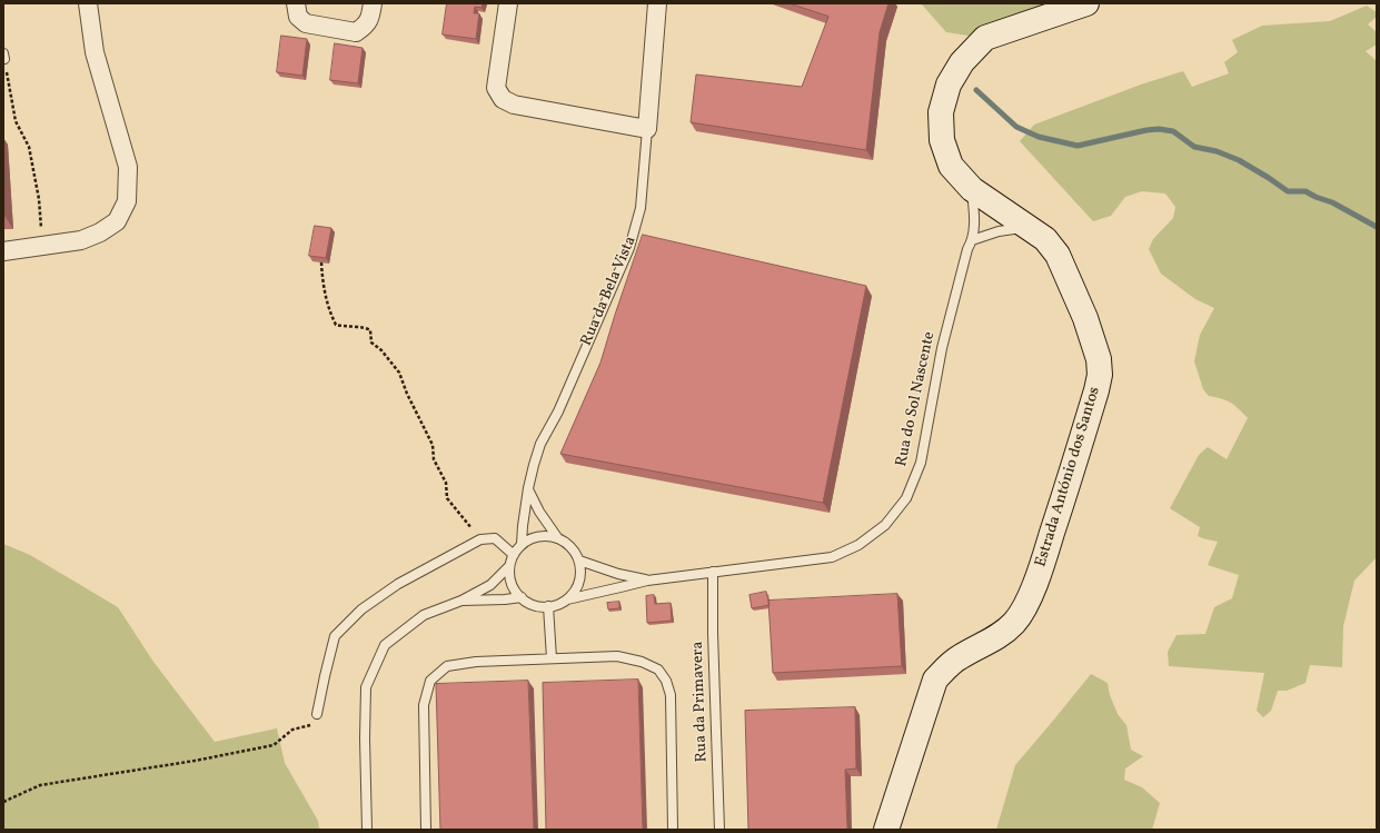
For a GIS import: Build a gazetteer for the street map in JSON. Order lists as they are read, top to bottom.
{
  "streets": {
    "street": ["Rua da Bela Vista", "Estrada António dos Santos"],
    "lane": ["Rua do Sol Nascente", "Rua da Primavera"]
  },
  "crossings": [
    ["Rua do Sol Nascente", "Estrada António dos Santos"],
    ["Rua do Sol Nascente", "Rua da Primavera"]
  ]
}
